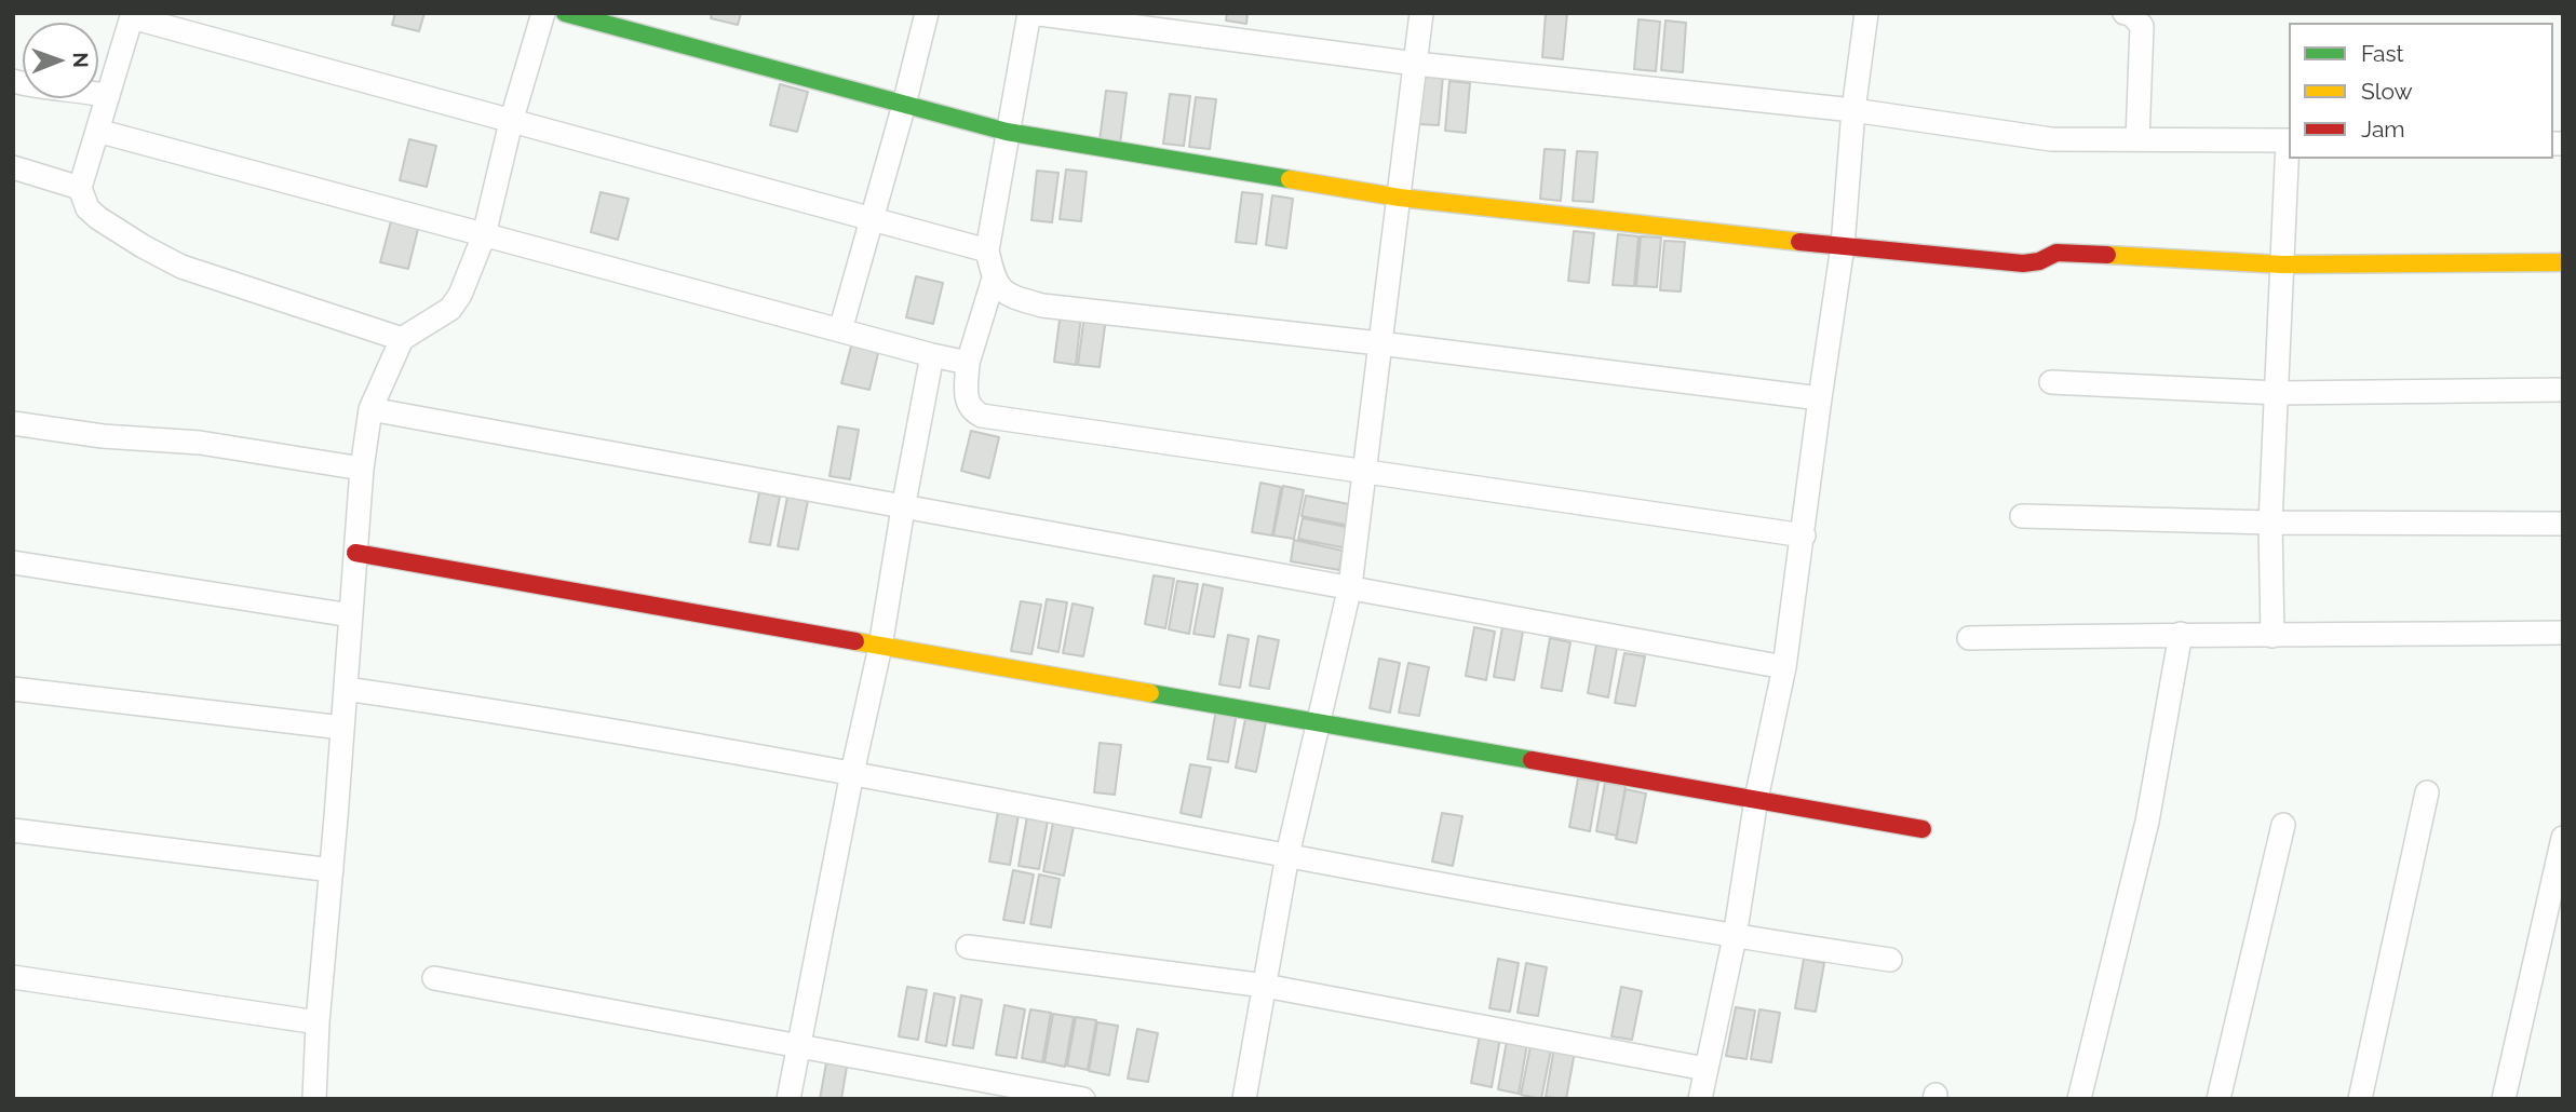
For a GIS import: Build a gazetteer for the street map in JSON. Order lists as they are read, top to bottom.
{
  "legend": ["Fast", "Slow", "Jam"],
  "north": "right"
}
